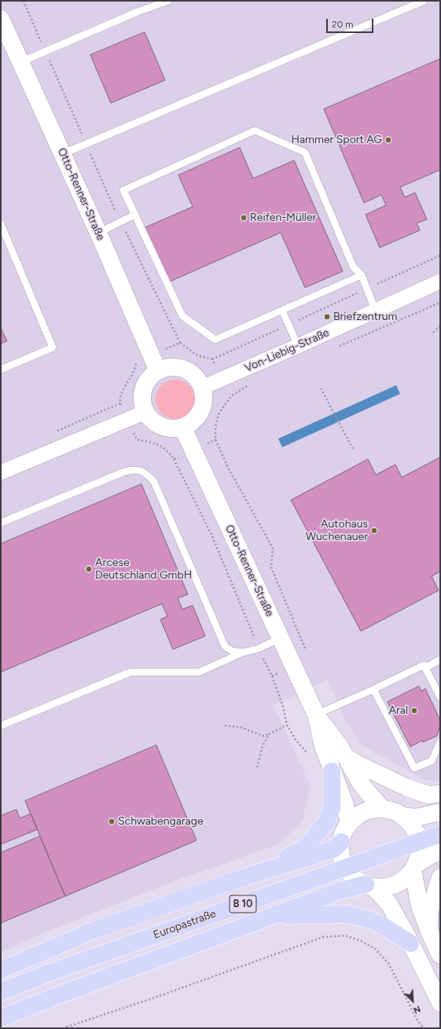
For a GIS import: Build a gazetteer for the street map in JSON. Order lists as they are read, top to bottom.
{
  "streets": {
    "highway": ["B 10", "Europastraße"],
    "street": ["Otto-Renner-Straße", "Von-Liebig-Straße"]
  },
  "crossings": [
    ["Otto-Renner-Straße", "Von-Liebig-Straße"],
    ["Otto-Renner-Straße", "B 10"]
  ],
  "places": [
    "Hammer Sport AG",
    "Reifen-Müller",
    "Briefzentrum",
    "Autohaus Wuchenauer",
    "Arcese Deutschland GmbH",
    "Aral",
    "Schwabengarage"
  ],
  "scale_bar": "20 m",
  "north": "bottom right"
}
